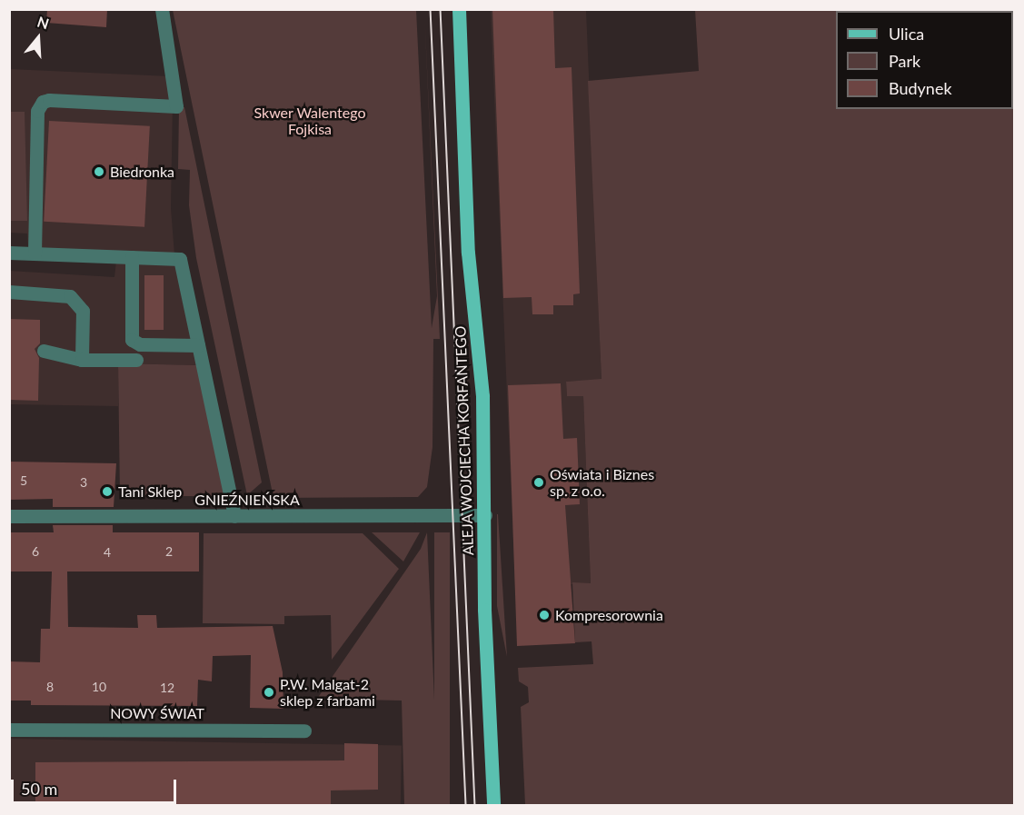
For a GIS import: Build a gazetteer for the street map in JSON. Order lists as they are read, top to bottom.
{
  "streets": {
    "main road": ["ALEJA WOJCIECHA KORFANTEGO"],
    "street": ["GNIEŹNIEŃSKA", "NOWY ŚWIAT"]
  },
  "crossings": [
    ["ALEJA WOJCIECHA KORFANTEGO", "GNIEŹNIEŃSKA"]
  ],
  "parks": ["Skwer Walentego Fojkisa"],
  "places": [
    "Biedronka",
    "Oświata i Biznes sp. z o.o.",
    "Tani Sklep",
    "Kompresorownia",
    "P.W. Malgat-2 sklep z farbami"
  ],
  "house_numbers": [
    "5",
    "3",
    "6",
    "2",
    "4",
    "8",
    "10",
    "12"
  ],
  "legend": ["Ulica", "Park", "Budynek"],
  "scale_bar": "50 m",
  "north": "top"
}
